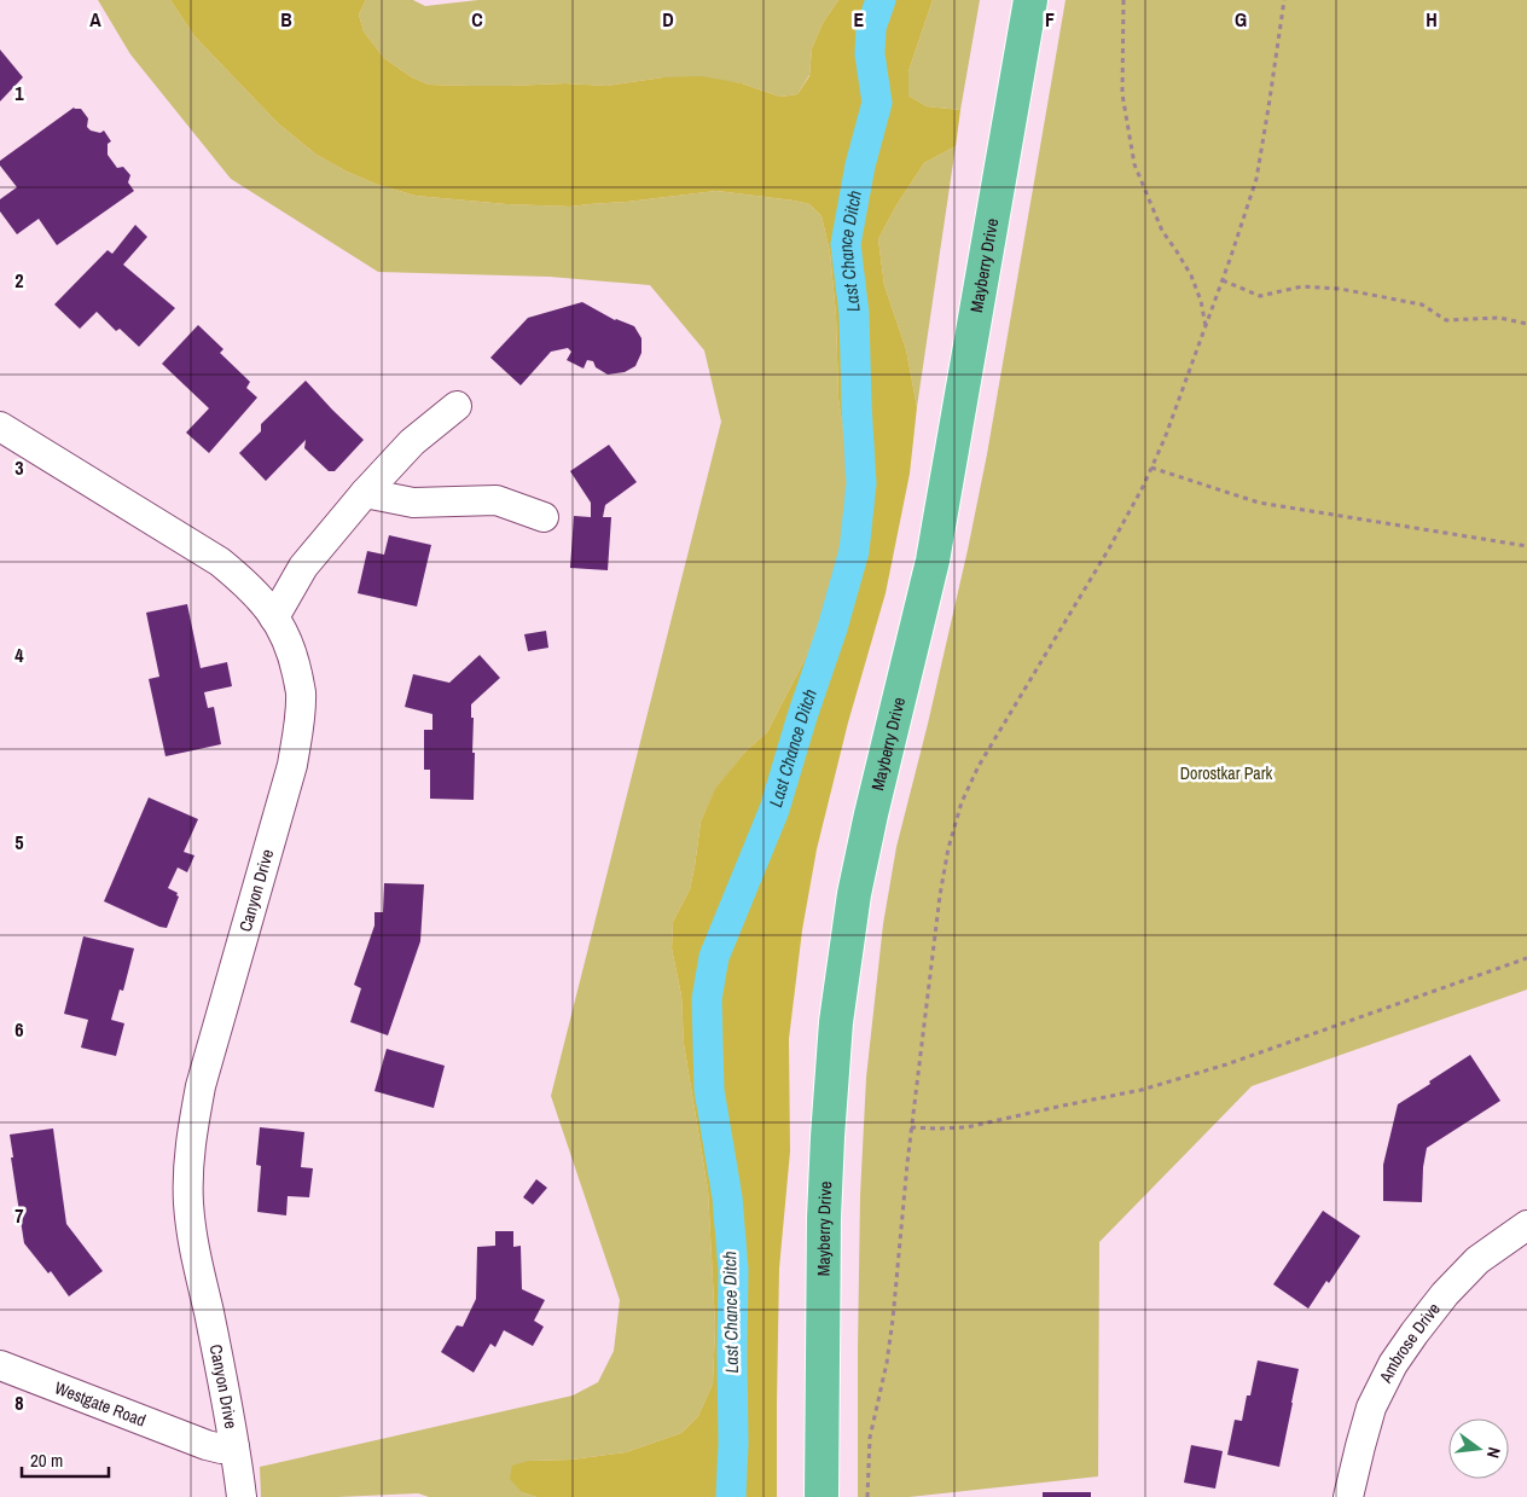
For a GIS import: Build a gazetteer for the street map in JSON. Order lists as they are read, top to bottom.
{
  "streets": {
    "main road": ["Mayberry Drive"],
    "street": ["Canyon Drive", "Ambrose Drive", "Westgate Road"]
  },
  "crossings": [
    ["Canyon Drive", "Westgate Road"]
  ],
  "water": ["Last Chance Ditch"],
  "parks": ["Dorostkar Park"],
  "scale_bar": "20 m",
  "north": "right",
  "grid": {
    "columns": [
      "A",
      "B",
      "C",
      "D",
      "E",
      "F",
      "G",
      "H"
    ],
    "rows": [
      "1",
      "2",
      "3",
      "4",
      "5",
      "6",
      "7",
      "8"
    ]
  }
}
